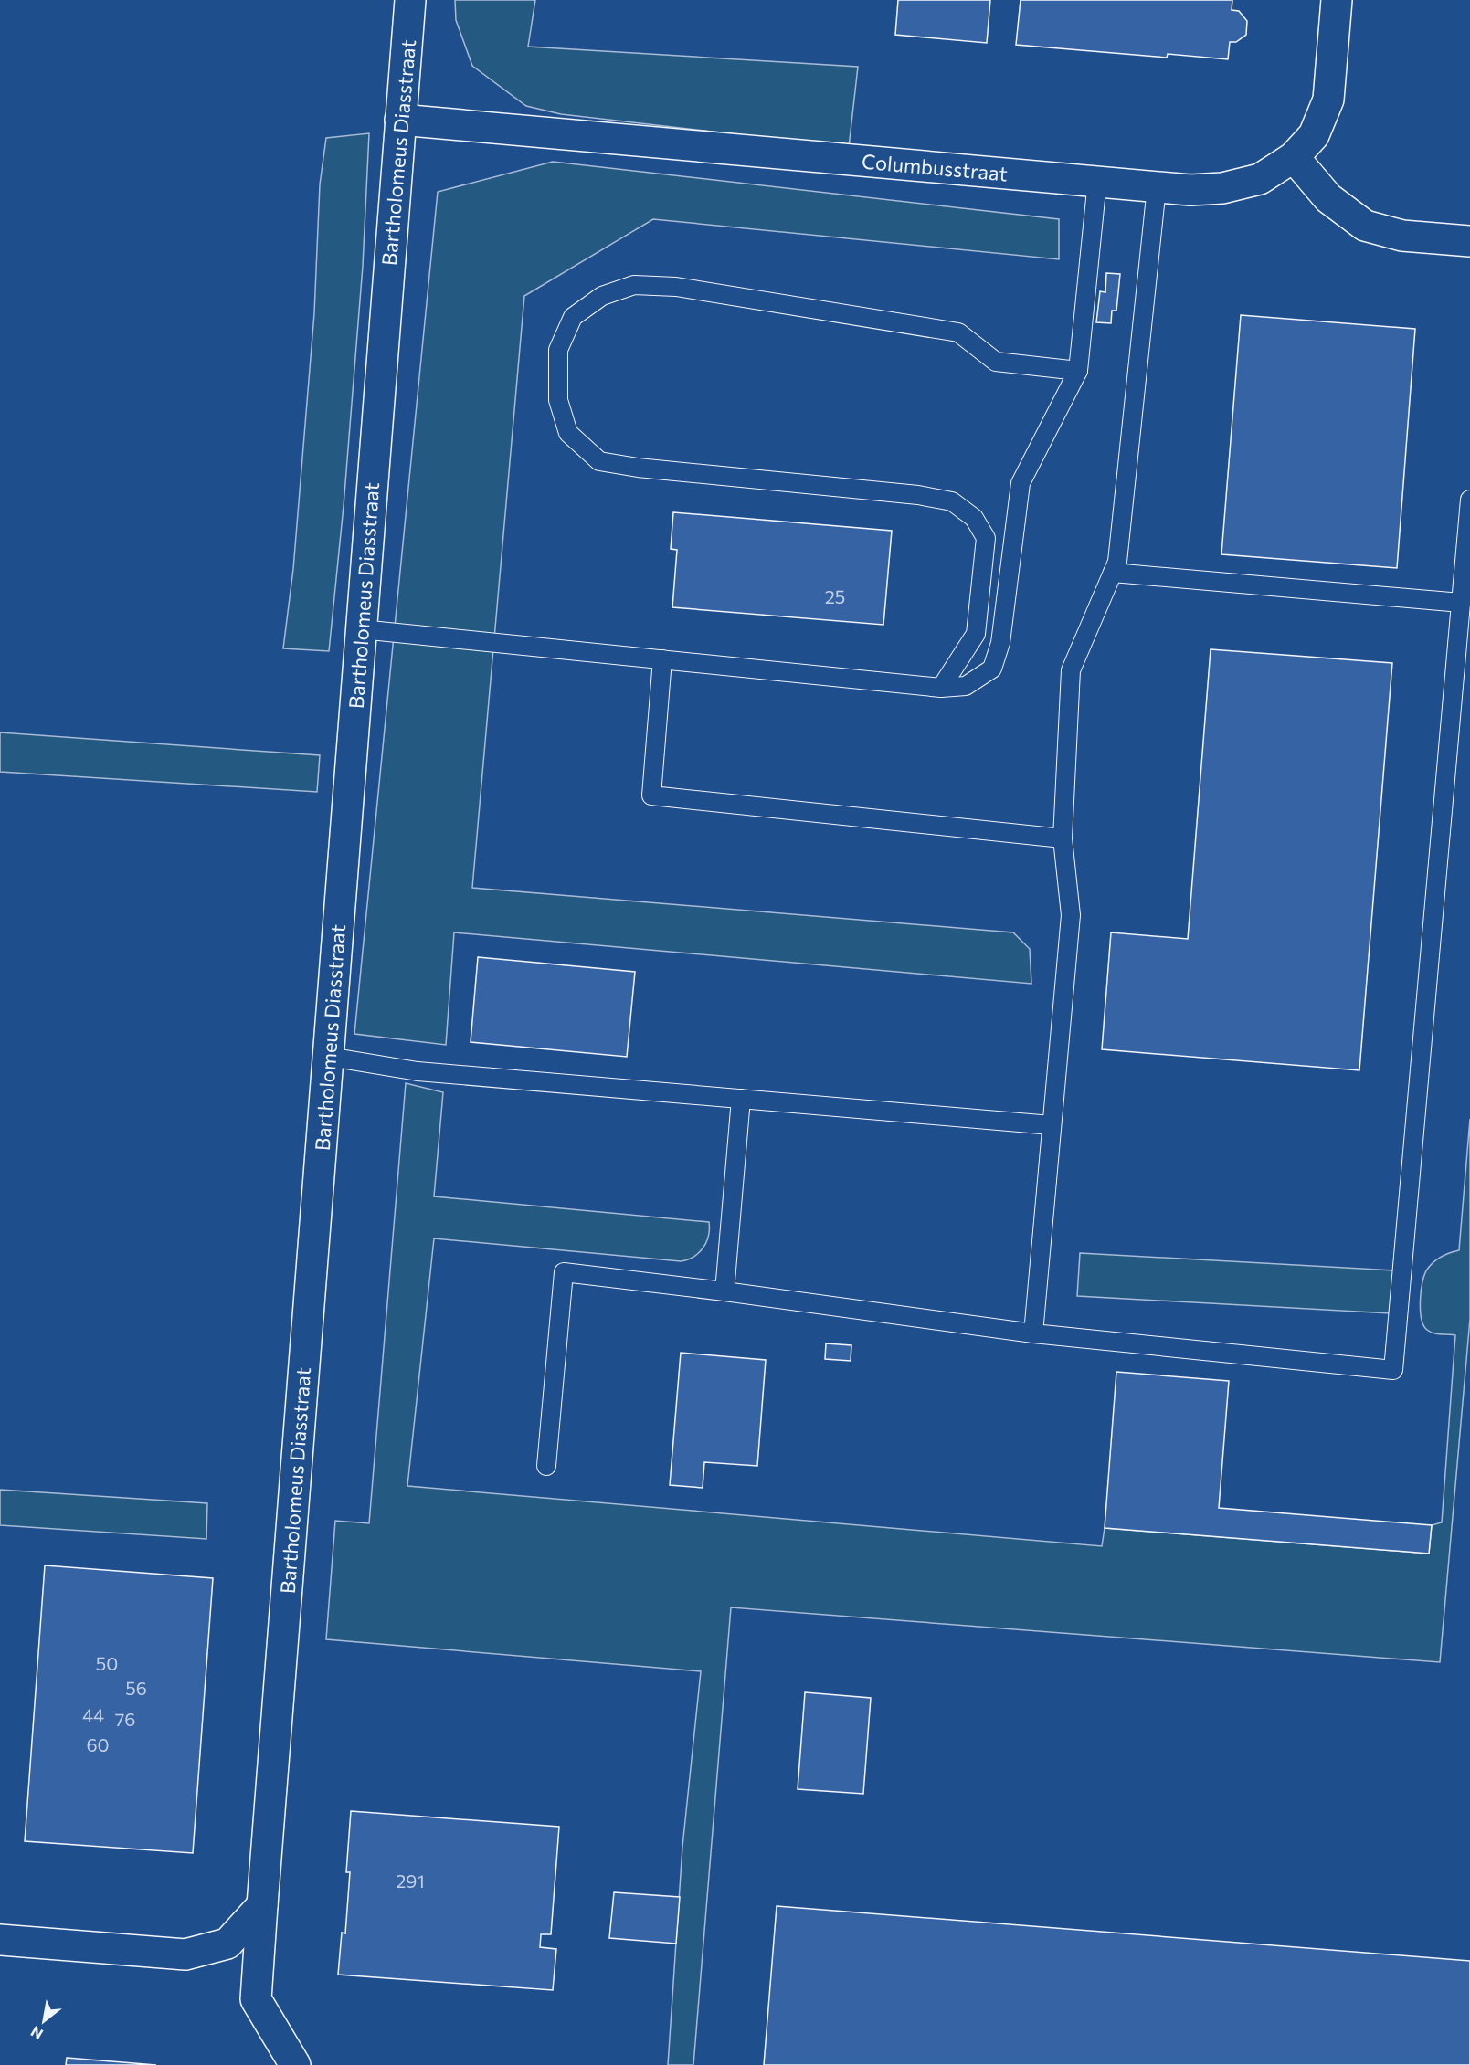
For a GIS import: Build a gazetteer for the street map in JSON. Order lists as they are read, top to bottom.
{
  "streets": {
    "street": ["Bartholomeus Diasstraat", "Columbusstraat"]
  },
  "crossings": [
    ["Bartholomeus Diasstraat", "Columbusstraat"]
  ],
  "house_numbers": [
    "25",
    "50",
    "56",
    "44",
    "76",
    "60",
    "291"
  ],
  "north": "bottom left"
}
